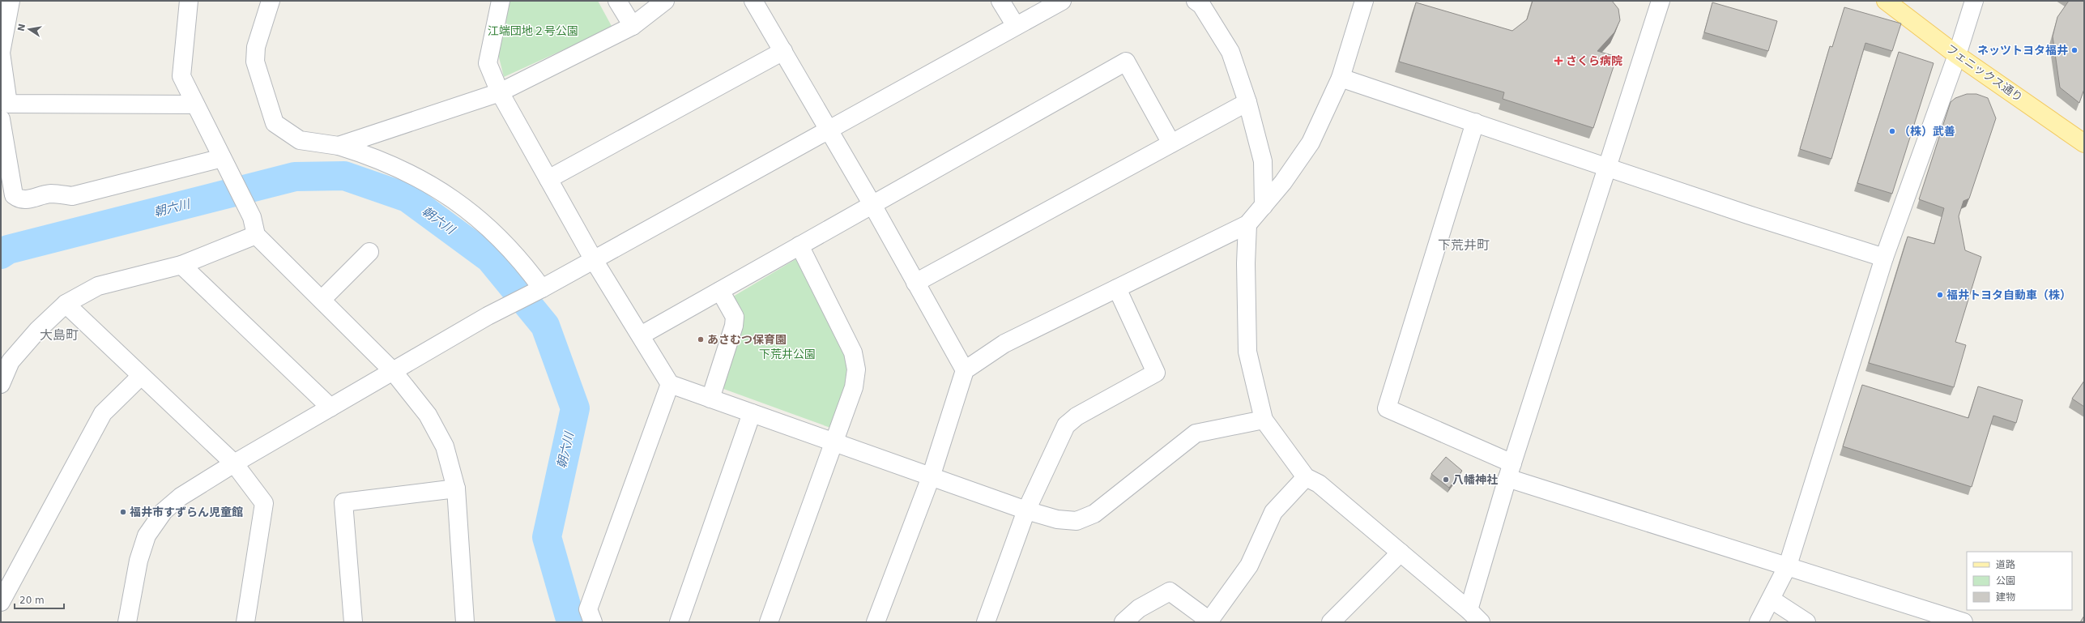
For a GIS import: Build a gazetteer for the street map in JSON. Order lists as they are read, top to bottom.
{
  "streets": {
    "main road": ["フェニックス通り"]
  },
  "districts": ["下荒井町", "大島町"],
  "water": ["朝六川"],
  "parks": ["江端団地２号公園", "下荒井公園"],
  "places": {
    "other": [
      "ネッツトヨタ福井",
      "（株）武善",
      "福井トヨタ自動車（株）",
      "あさむつ保育園",
      "八幡神社",
      "福井市すずらん児童館"
    ],
    "health": ["さくら病院"]
  },
  "legend": ["道路", "公園", "建物"],
  "scale_bar": "20 m",
  "north": "left"
}
